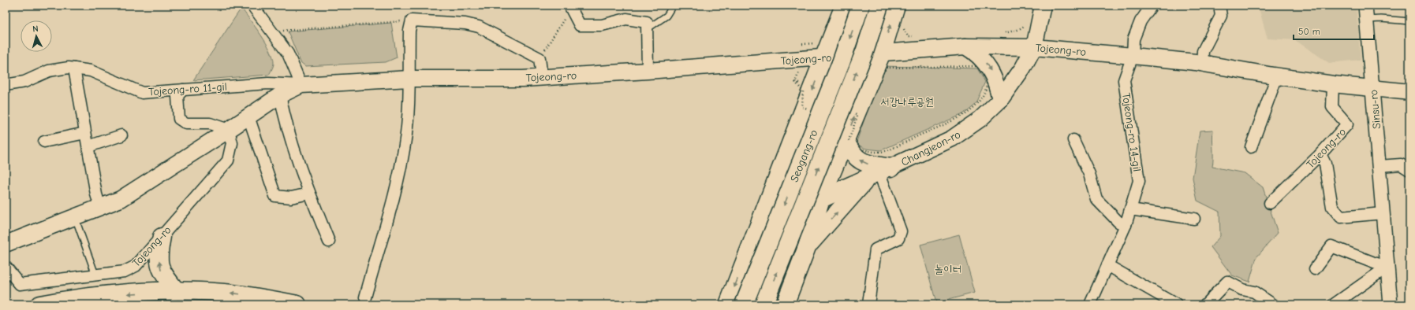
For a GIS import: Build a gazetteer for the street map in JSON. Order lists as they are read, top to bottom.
{
  "streets": {
    "main road": ["Tojeong-ro", "Changjeon-ro", "Seogang-ro"],
    "street": ["Tojeong-ro 11-gil", "Sinsu-ro", "Tojeong-ro 14-gil"]
  },
  "crossings": [
    ["Tojeong-ro", "Tojeong-ro 11-gil"],
    ["Tojeong-ro", "Sinsu-ro"],
    ["Tojeong-ro", "Tojeong-ro 14-gil"],
    ["Tojeong-ro", "Changjeon-ro"]
  ],
  "parks": ["서강나루공원", "놀이터"],
  "scale_bar": "50 m",
  "north": "top"
}
